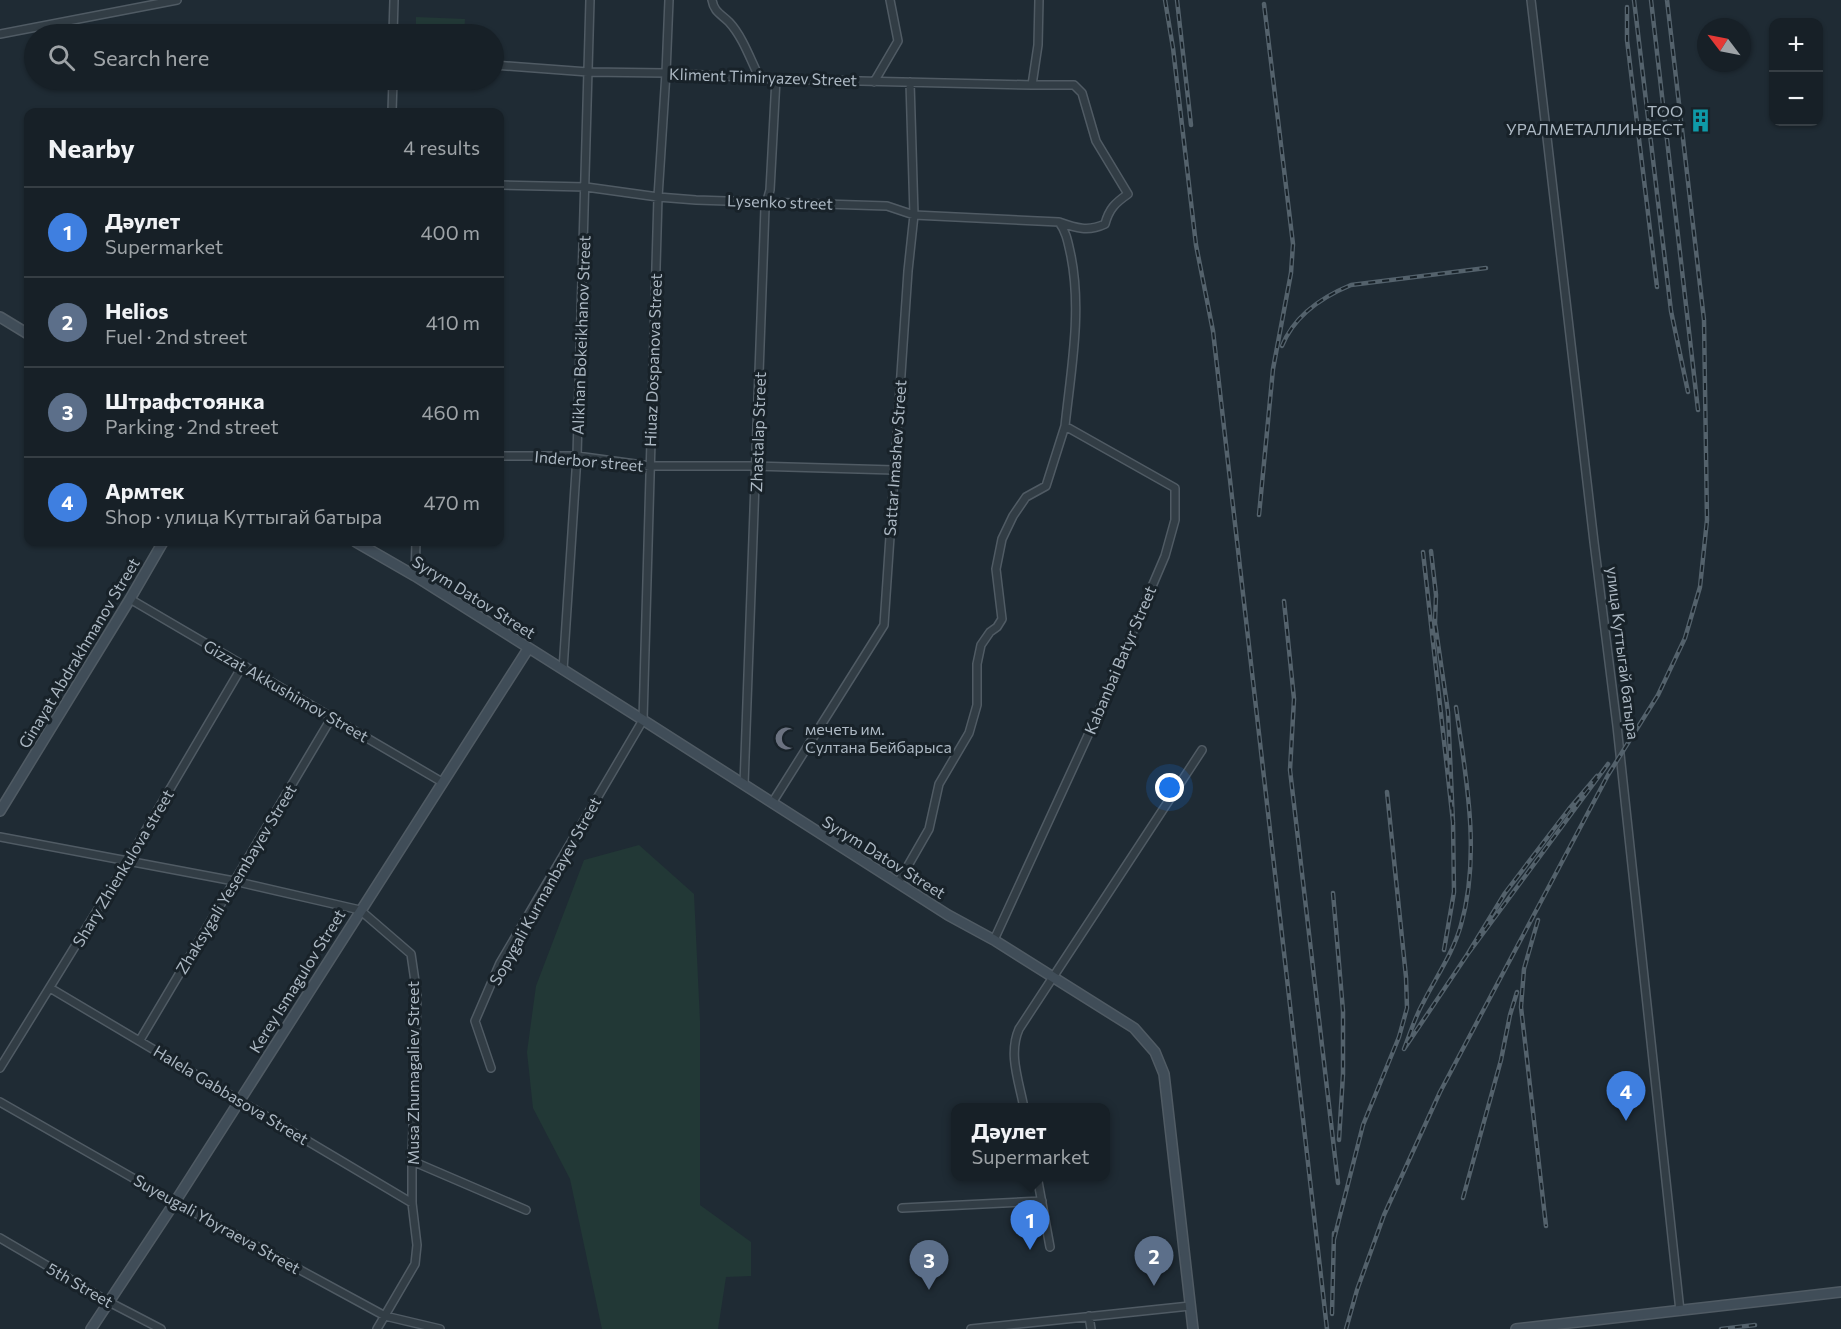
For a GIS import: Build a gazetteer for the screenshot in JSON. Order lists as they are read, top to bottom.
{
  "streets": {
    "main road": ["Syrym Datov Street", "Ginayat Abdrakhmanov Street", "Kerey Ismagulov Street"],
    "street": [
      "Kliment Timiryazev Street",
      "Lysenko street",
      "Alikhan Bokeikhanov Street",
      "Hiuaz Dospanova Street",
      "Zhastalap Street",
      "Sattar Imashev Street",
      "Inderbor street",
      "улица Куттыгай батыра",
      "Kabanbai Batyr Street",
      "Gizzat Akkushimov Street",
      "Shary Zhienkulova street",
      "Zhaksygali Yesembayev Street",
      "Sopygali Kurmanbayev Street",
      "Musa Zhumagaliev Street",
      "Halela Gabbasova Street",
      "Suyeugali Ybyraeva Street",
      "5th Street"
    ]
  },
  "crossings": [
    ["Kliment Timiryazev Street", "Alikhan Bokeikhanov Street"],
    ["Kliment Timiryazev Street", "Hiuaz Dospanova Street"],
    ["Kliment Timiryazev Street", "Zhastalap Street"],
    ["Kliment Timiryazev Street", "Sattar Imashev Street"],
    ["Lysenko street", "Alikhan Bokeikhanov Street"],
    ["Lysenko street", "Hiuaz Dospanova Street"],
    ["Lysenko street", "Zhastalap Street"],
    ["Lysenko street", "Sattar Imashev Street"],
    ["Alikhan Bokeikhanov Street", "Inderbor street"],
    ["Alikhan Bokeikhanov Street", "Syrym Datov Street"],
    ["Hiuaz Dospanova Street", "Inderbor street"],
    ["Hiuaz Dospanova Street", "Syrym Datov Street"],
    ["Hiuaz Dospanova Street", "Sopygali Kurmanbayev Street"],
    ["Zhastalap Street", "Inderbor street"],
    ["Zhastalap Street", "Syrym Datov Street"],
    ["Sattar Imashev Street", "Inderbor street"],
    ["Sattar Imashev Street", "Syrym Datov Street"],
    ["Syrym Datov Street", "Kabanbai Batyr Street"],
    ["Syrym Datov Street", "Sopygali Kurmanbayev Street"],
    ["Syrym Datov Street", "Kerey Ismagulov Street"],
    ["Ginayat Abdrakhmanov Street", "Gizzat Akkushimov Street"],
    ["Gizzat Akkushimov Street", "Shary Zhienkulova street"],
    ["Gizzat Akkushimov Street", "Zhaksygali Yesembayev Street"],
    ["Gizzat Akkushimov Street", "Kerey Ismagulov Street"],
    ["Shary Zhienkulova street", "Musa Zhumagaliev Street"],
    ["Shary Zhienkulova street", "Halela Gabbasova Street"],
    ["Zhaksygali Yesembayev Street", "Musa Zhumagaliev Street"],
    ["Zhaksygali Yesembayev Street", "Halela Gabbasova Street"],
    ["Kerey Ismagulov Street", "Musa Zhumagaliev Street"],
    ["Kerey Ismagulov Street", "Halela Gabbasova Street"],
    ["Kerey Ismagulov Street", "Suyeugali Ybyraeva Street"],
    ["Kerey Ismagulov Street", "5th Street"],
    ["Musa Zhumagaliev Street", "Halela Gabbasova Street"],
    ["Musa Zhumagaliev Street", "Suyeugali Ybyraeva Street"]
  ],
  "places": {
    "building": ["ТОО УРАЛМЕТАЛЛИНВЕСТ"],
    "mosque": ["мечеть им. Султана Бейбарыса"]
  },
  "north": "top left",
  "page": {
    "map_buttons": ["+", "−"],
    "search": "Search here",
    "heading": ["Nearby", "4 results"],
    "list": [
      {
        "mark": "1",
        "name": "Дәулет",
        "note": "Supermarket",
        "value": "400 m"
      },
      {
        "mark": "2",
        "name": "Helios",
        "note": "Fuel · 2nd street",
        "value": "410 m"
      },
      {
        "mark": "3",
        "name": "Штрафстоянка",
        "note": "Parking · 2nd street",
        "value": "460 m"
      },
      {
        "mark": "4",
        "name": "Армтек",
        "note": "Shop · улица Куттыгай батыра",
        "value": "470 m"
      }
    ],
    "pins": [
      "4",
      "1",
      "2",
      "3"
    ],
    "popup": ["Дәулет", "Supermarket"]
  }
}
